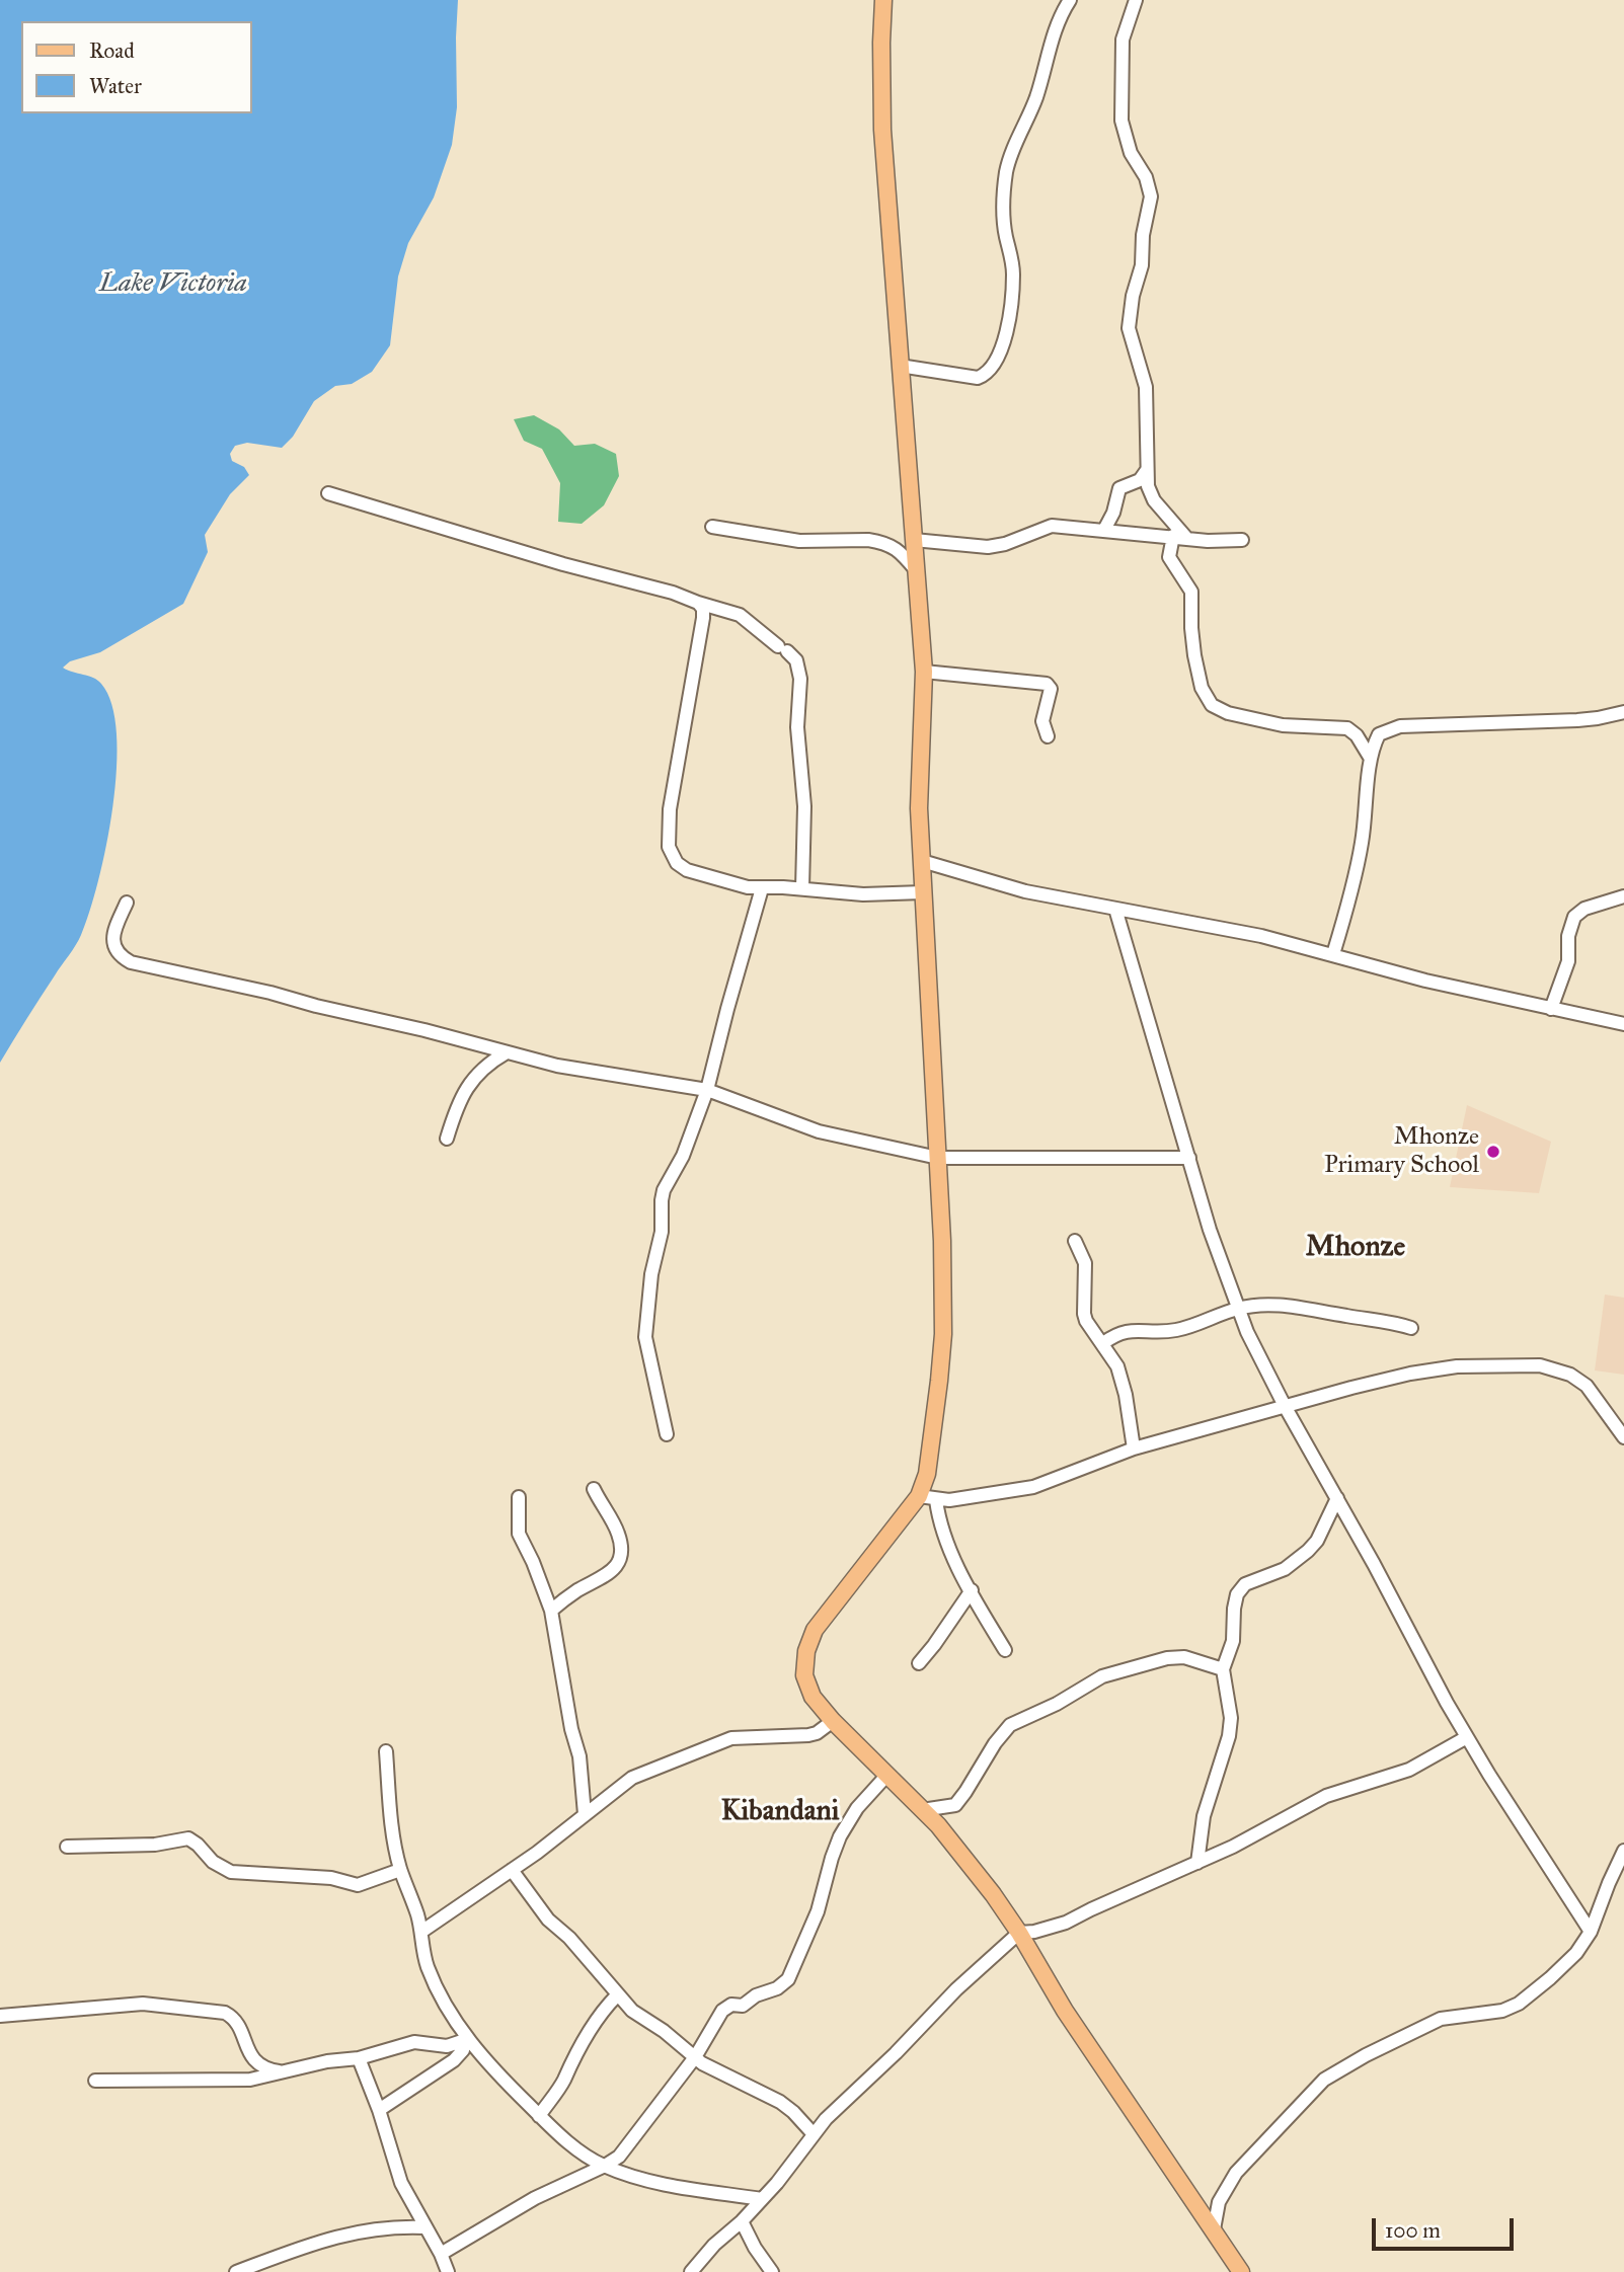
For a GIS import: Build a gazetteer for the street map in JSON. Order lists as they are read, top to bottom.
{
  "districts": ["Mhonze", "Kibandani"],
  "water": ["Lake Victoria"],
  "places": ["Mhonze Primary School"],
  "legend": ["Road", "Water"],
  "scale_bar": "100 m"
}
